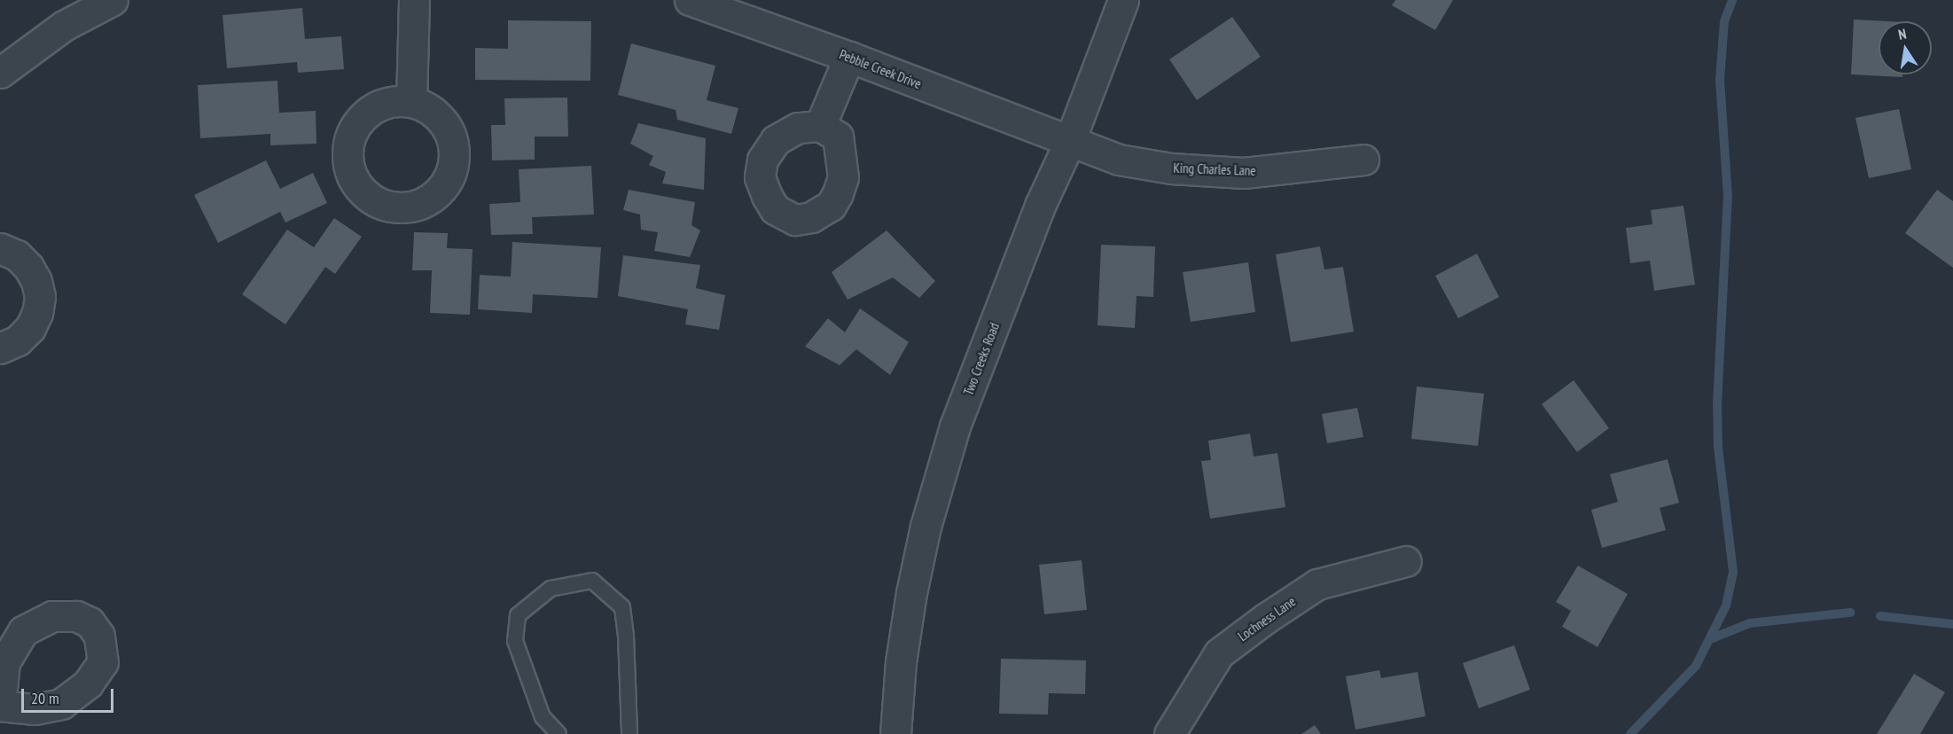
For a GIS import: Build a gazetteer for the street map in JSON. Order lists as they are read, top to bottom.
{
  "streets": {
    "street": [
      "Pebble Creek Drive",
      "King Charles Lane",
      "Two Creeks Road",
      "Lochness Lane"
    ]
  },
  "crossings": [
    ["Pebble Creek Drive", "King Charles Lane"],
    ["Pebble Creek Drive", "Two Creeks Road"],
    ["King Charles Lane", "Two Creeks Road"]
  ],
  "scale_bar": "20 m",
  "north": "top"
}
